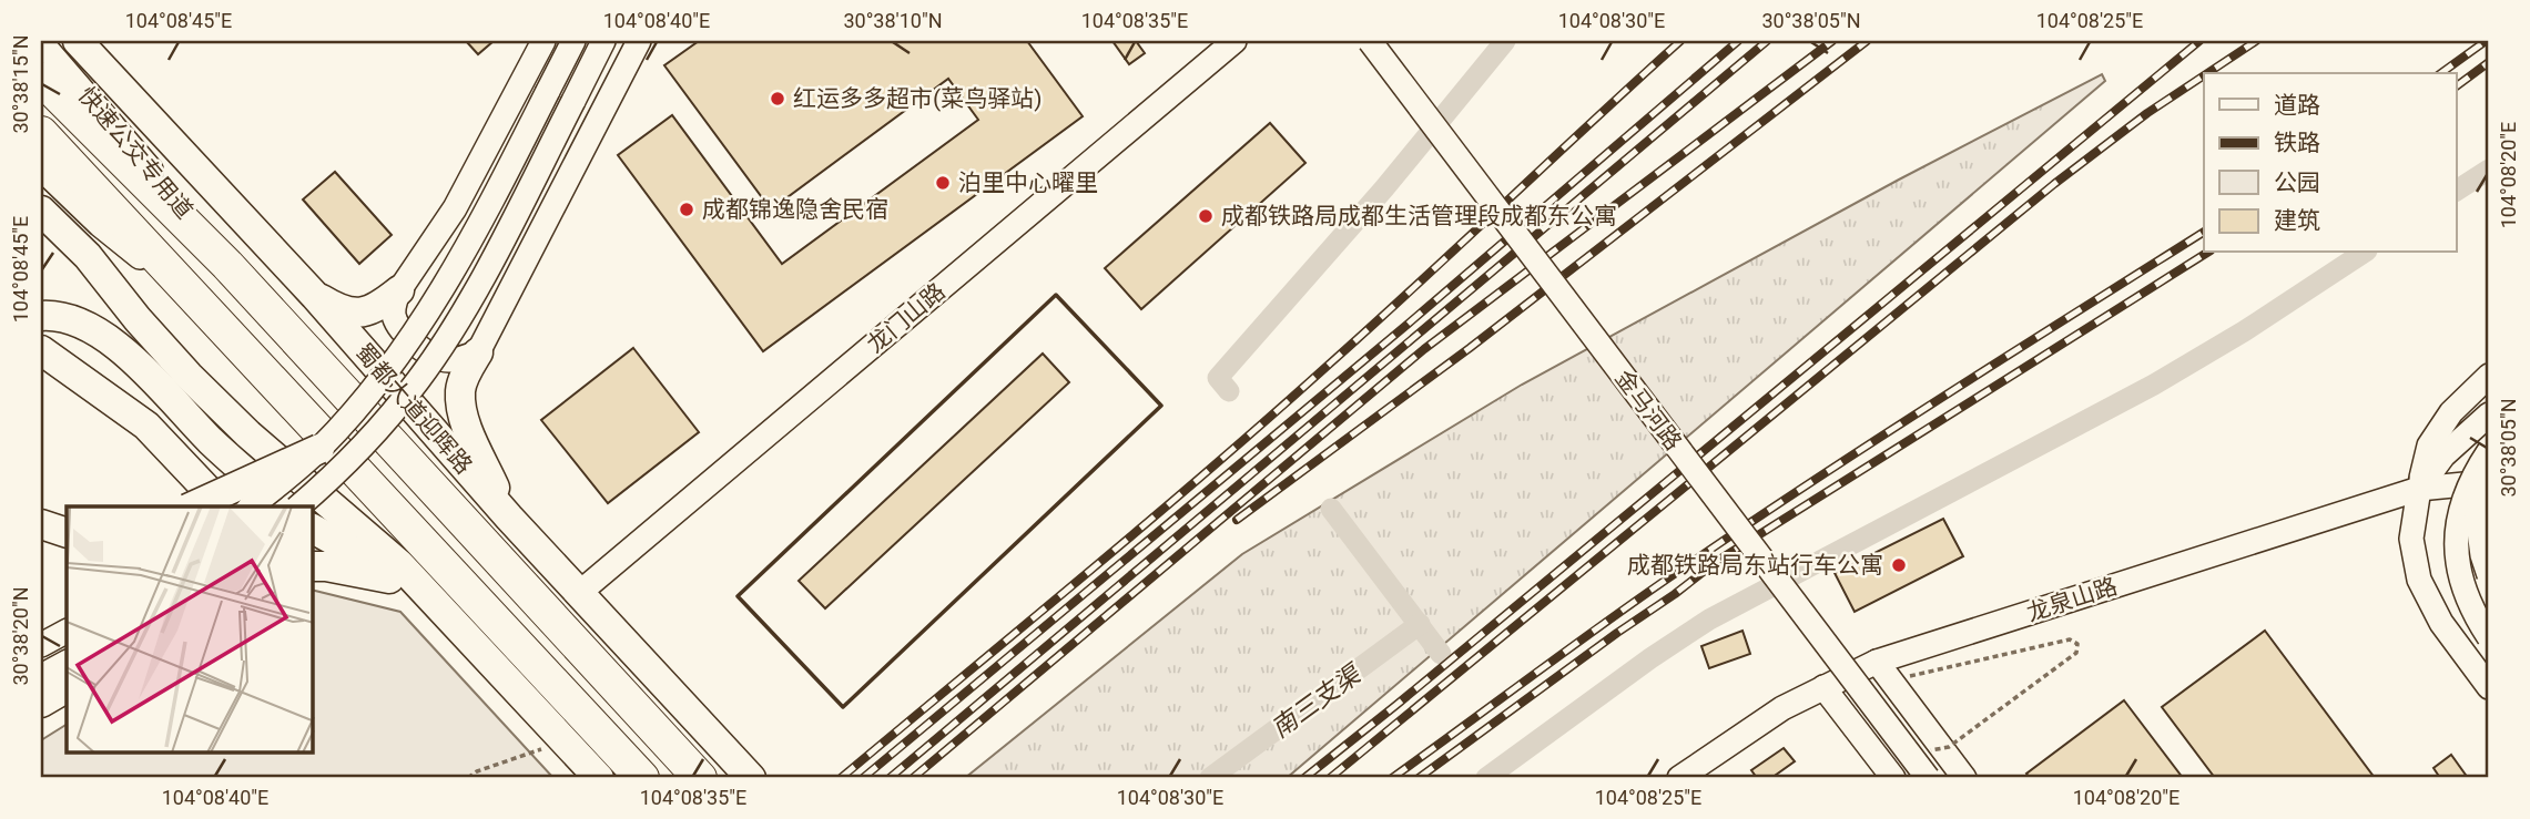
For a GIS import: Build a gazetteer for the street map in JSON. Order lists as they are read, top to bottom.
{
  "streets": {
    "highway": ["蜀都大道迎晖路"],
    "street": [
      "快速公交专用道",
      "龙门山路",
      "金马河路",
      "龙泉山路"
    ]
  },
  "crossings": [
    ["快速公交专用道", "蜀都大道迎晖路"],
    ["龙门山路", "蜀都大道迎晖路"]
  ],
  "water": ["南三支渠"],
  "places": [
    "红运多多超市(菜鸟驿站)",
    "泊里中心曜里",
    "成都锦逸隐舍民宿",
    "成都铁路局成都生活管理段成都东公寓",
    "成都铁路局东站行车公寓"
  ],
  "legend": [
    "道路",
    "铁路",
    "公园",
    "建筑"
  ],
  "coordinates": [
    "104°08'45\"E",
    "104°08'40\"E",
    "30°38'10\"N",
    "104°08'35\"E",
    "104°08'30\"E",
    "30°38'05\"N",
    "104°08'25\"E",
    "30°38'15\"N",
    "104°08'20\"E",
    "30°38'20\"N"
  ]
}
